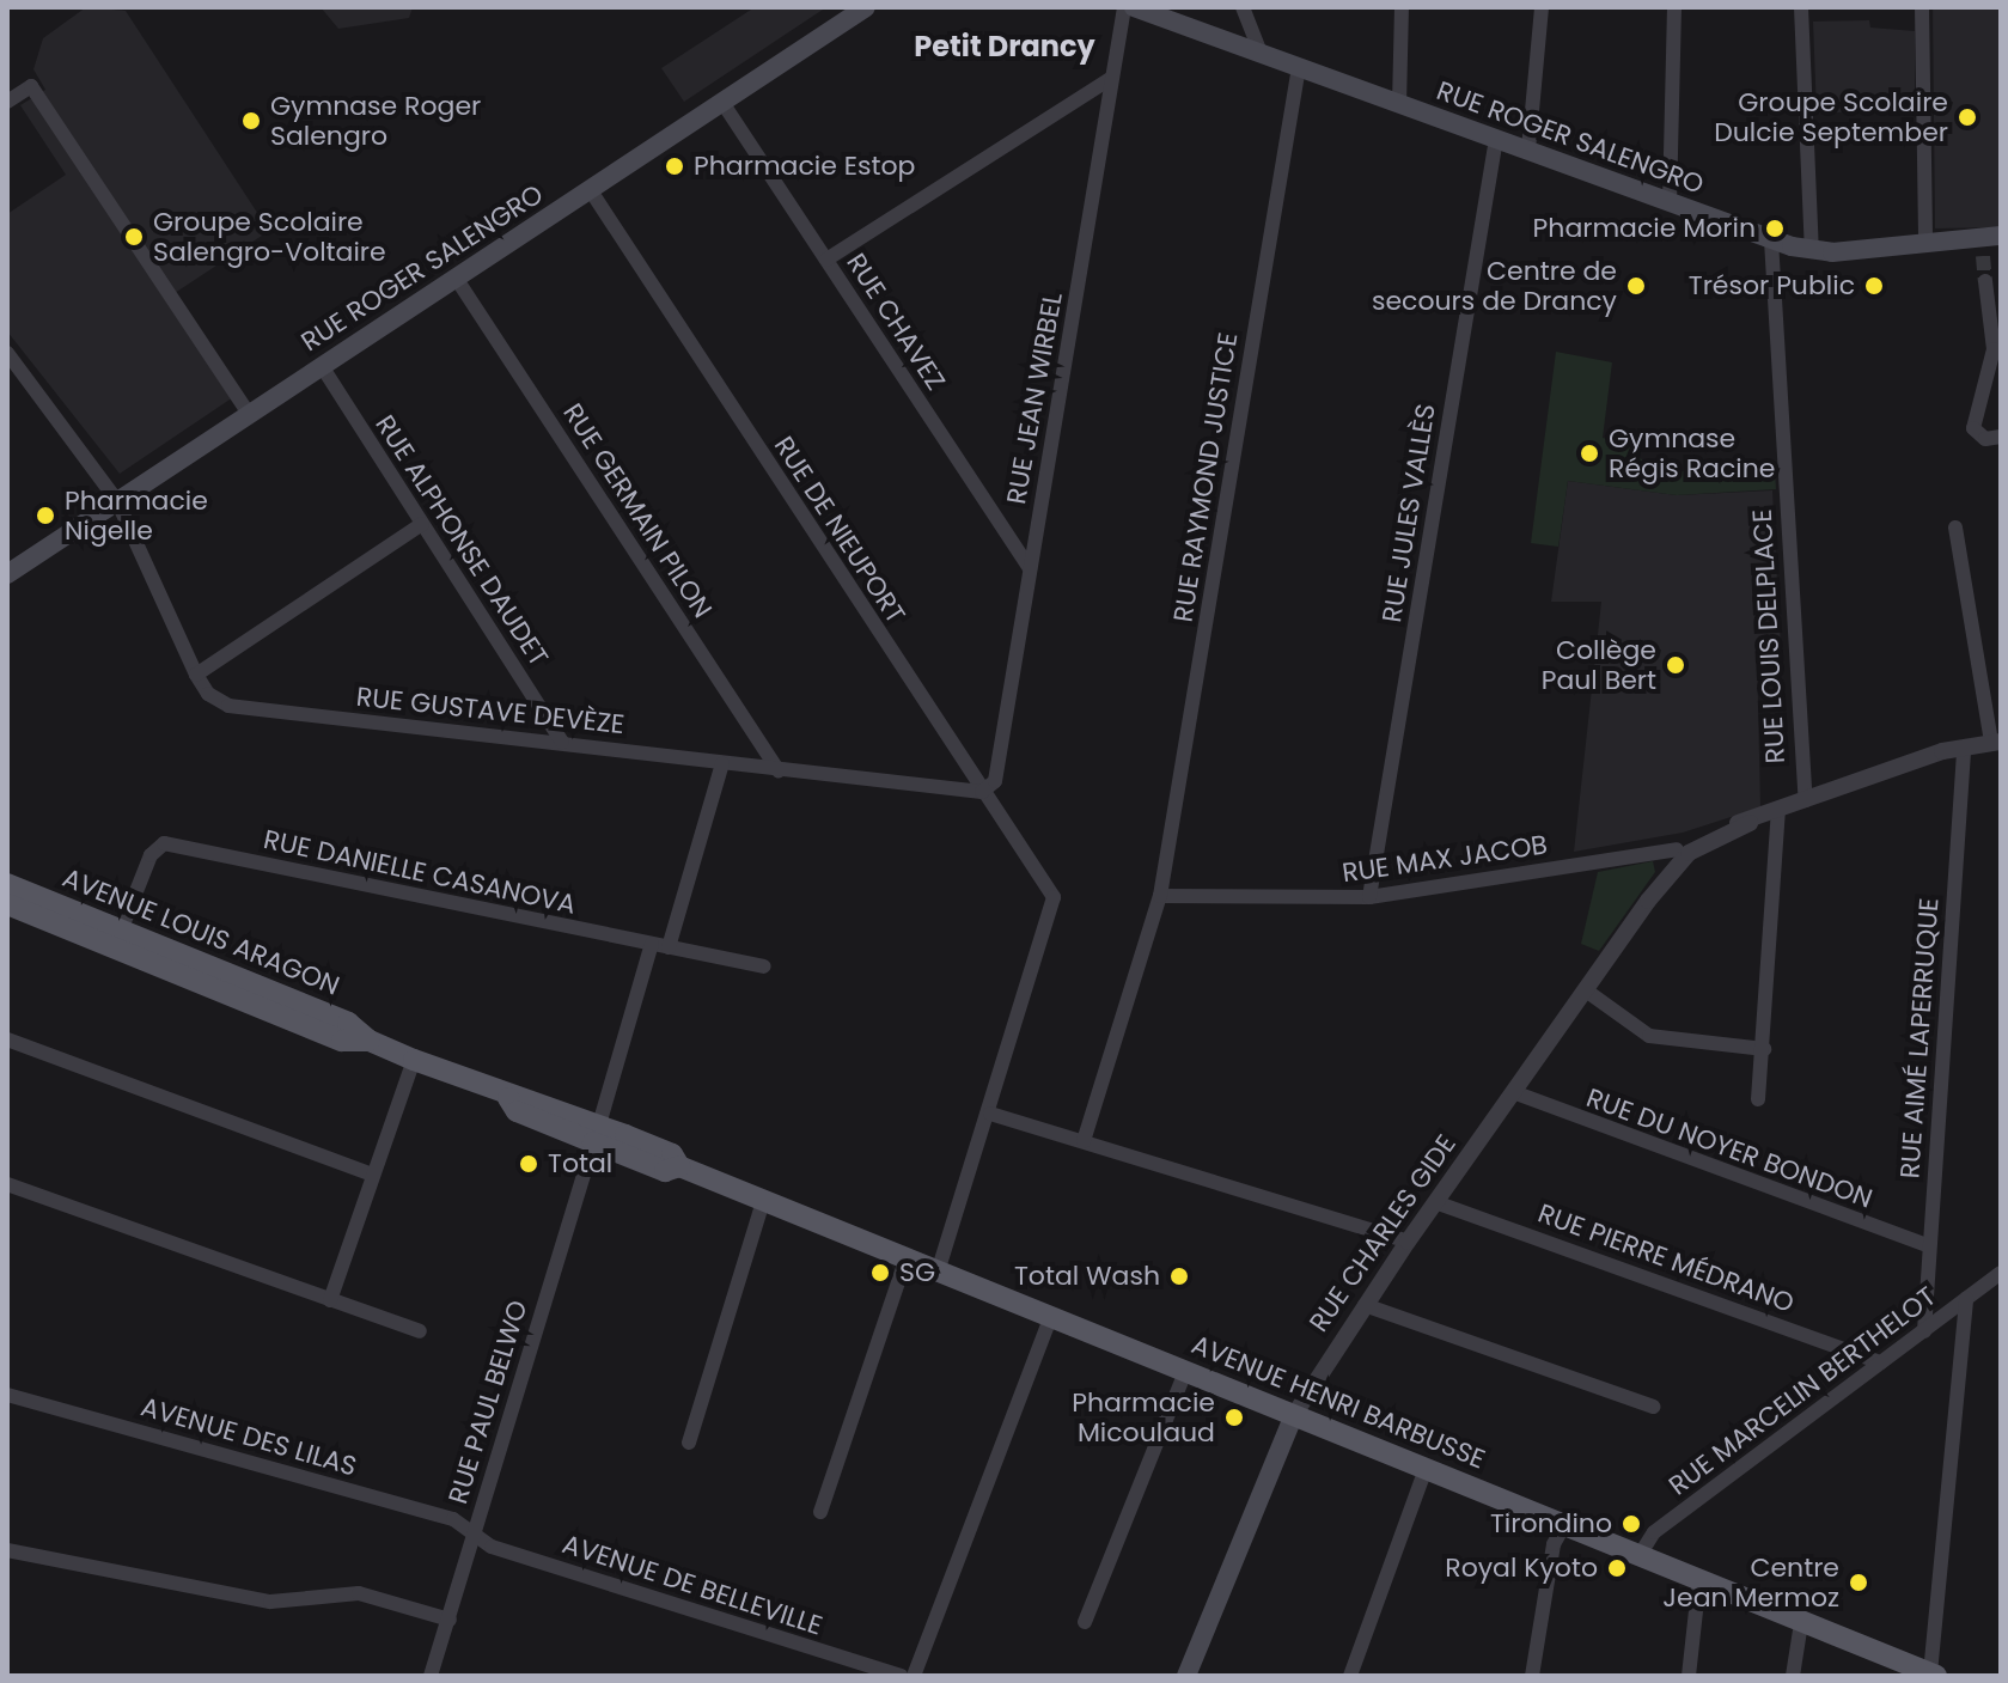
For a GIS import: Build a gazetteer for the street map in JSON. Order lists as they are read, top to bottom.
{
  "streets": {
    "main road": [
      "RUE ROGER SALENGRO",
      "AVENUE LOUIS ARAGON",
      "RUE CHARLES GIDE",
      "AVENUE HENRI BARBUSSE"
    ],
    "street": [
      "RUE CHAVEZ",
      "RUE JEAN WIRBEL",
      "RUE RAYMOND JUSTICE",
      "RUE GERMAIN PILON",
      "RUE JULES VALLÈS",
      "RUE DE NIEUPORT",
      "RUE ALPHONSE DAUDET",
      "RUE LOUIS DELPLACE",
      "RUE GUSTAVE DEVÈZE",
      "RUE MAX JACOB",
      "RUE DANIELLE CASANOVA",
      "RUE AIMÉ LAPERRUQUE",
      "RUE DU NOYER BONDON",
      "RUE PIERRE MÉDRANO",
      "RUE MARCELIN BERTHELOT",
      "RUE PAUL BELWO",
      "AVENUE DES LILAS",
      "AVENUE DE BELLEVILLE"
    ]
  },
  "crossings": [
    ["RUE ROGER SALENGRO", "RUE CHAVEZ"],
    ["RUE ROGER SALENGRO", "RUE RAYMOND JUSTICE"],
    ["RUE ROGER SALENGRO", "RUE GERMAIN PILON"],
    ["RUE ROGER SALENGRO", "RUE JULES VALLÈS"],
    ["RUE ROGER SALENGRO", "RUE DE NIEUPORT"],
    ["RUE ROGER SALENGRO", "RUE ALPHONSE DAUDET"],
    ["RUE ROGER SALENGRO", "RUE LOUIS DELPLACE"],
    ["RUE ROGER SALENGRO", "RUE GUSTAVE DEVÈZE"],
    ["RUE CHAVEZ", "RUE JEAN WIRBEL"],
    ["RUE JEAN WIRBEL", "RUE DE NIEUPORT"],
    ["RUE JEAN WIRBEL", "RUE GUSTAVE DEVÈZE"],
    ["RUE RAYMOND JUSTICE", "RUE MAX JACOB"],
    ["RUE GERMAIN PILON", "RUE GUSTAVE DEVÈZE"],
    ["RUE JULES VALLÈS", "RUE MAX JACOB"],
    ["RUE DE NIEUPORT", "RUE GUSTAVE DEVÈZE"],
    ["RUE ALPHONSE DAUDET", "RUE GUSTAVE DEVÈZE"],
    ["RUE MAX JACOB", "RUE CHARLES GIDE"],
    ["RUE DANIELLE CASANOVA", "AVENUE LOUIS ARAGON"],
    ["RUE DANIELLE CASANOVA", "RUE PAUL BELWO"],
    ["AVENUE LOUIS ARAGON", "RUE PAUL BELWO"],
    ["AVENUE LOUIS ARAGON", "AVENUE HENRI BARBUSSE"],
    ["RUE AIMÉ LAPERRUQUE", "RUE DU NOYER BONDON"],
    ["RUE AIMÉ LAPERRUQUE", "RUE MARCELIN BERTHELOT"],
    ["RUE DU NOYER BONDON", "RUE CHARLES GIDE"],
    ["RUE CHARLES GIDE", "RUE PIERRE MÉDRANO"],
    ["RUE CHARLES GIDE", "AVENUE HENRI BARBUSSE"],
    ["RUE PIERRE MÉDRANO", "RUE MARCELIN BERTHELOT"],
    ["RUE MARCELIN BERTHELOT", "AVENUE HENRI BARBUSSE"],
    ["RUE PAUL BELWO", "AVENUE DES LILAS"],
    ["RUE PAUL BELWO", "AVENUE DE BELLEVILLE"],
    ["AVENUE DES LILAS", "AVENUE DE BELLEVILLE"]
  ],
  "districts": ["Petit Drancy"],
  "places": [
    "Groupe Scolaire Dulcie September",
    "Gymnase Roger Salengro",
    "Pharmacie Estop",
    "Pharmacie Morin",
    "Groupe Scolaire Salengro-Voltaire",
    "Centre de secours de Drancy",
    "Trésor Public",
    "Gymnase Régis Racine",
    "Pharmacie Nigelle",
    "Collège Paul Bert",
    "Total",
    "SG",
    "Total Wash",
    "Pharmacie Micoulaud",
    "Tirondino",
    "Royal Kyoto",
    "Centre Jean Mermoz"
  ]
}
